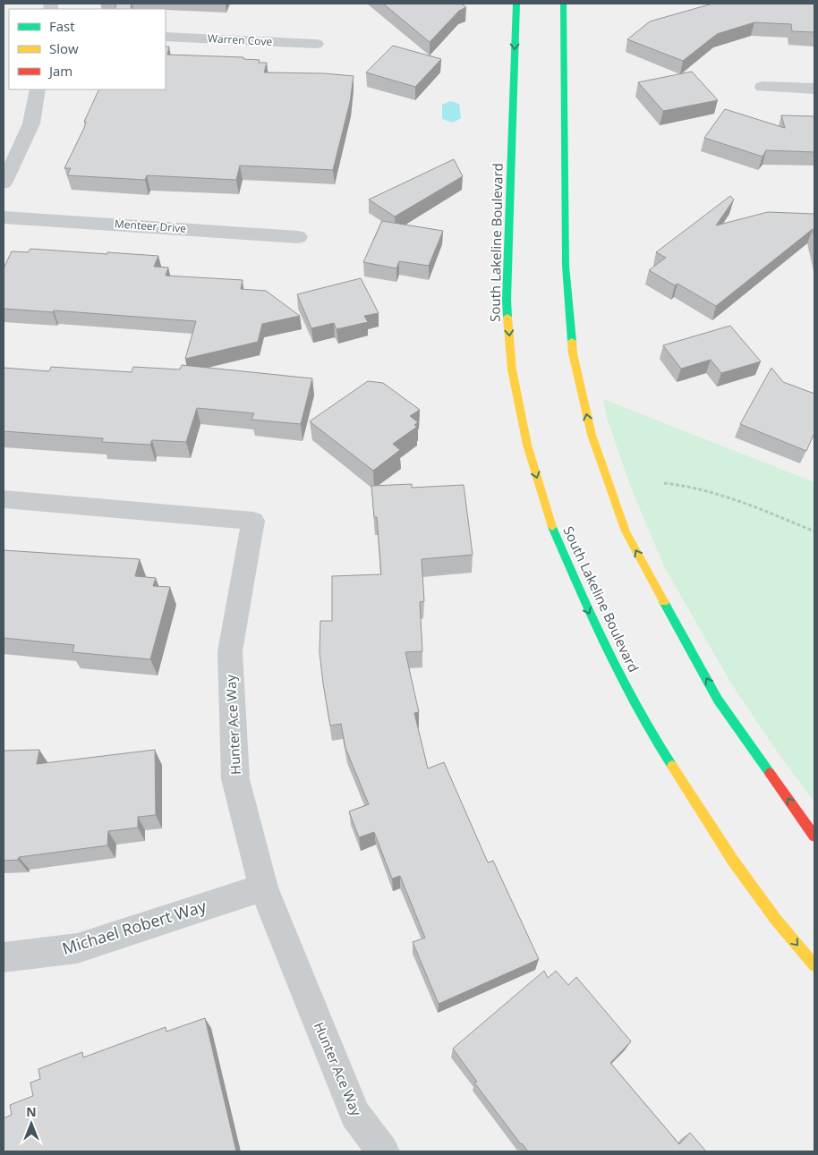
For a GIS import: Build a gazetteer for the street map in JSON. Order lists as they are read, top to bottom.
{
  "streets": {
    "main road": ["South Lakeline Boulevard"],
    "street": [
      "Warren Cove",
      "Menteer Drive",
      "Hunter Ace Way",
      "Michael Robert Way"
    ]
  },
  "crossings": [
    ["Hunter Ace Way", "Michael Robert Way"]
  ],
  "legend": ["Fast", "Slow", "Jam"],
  "north": "top"
}
